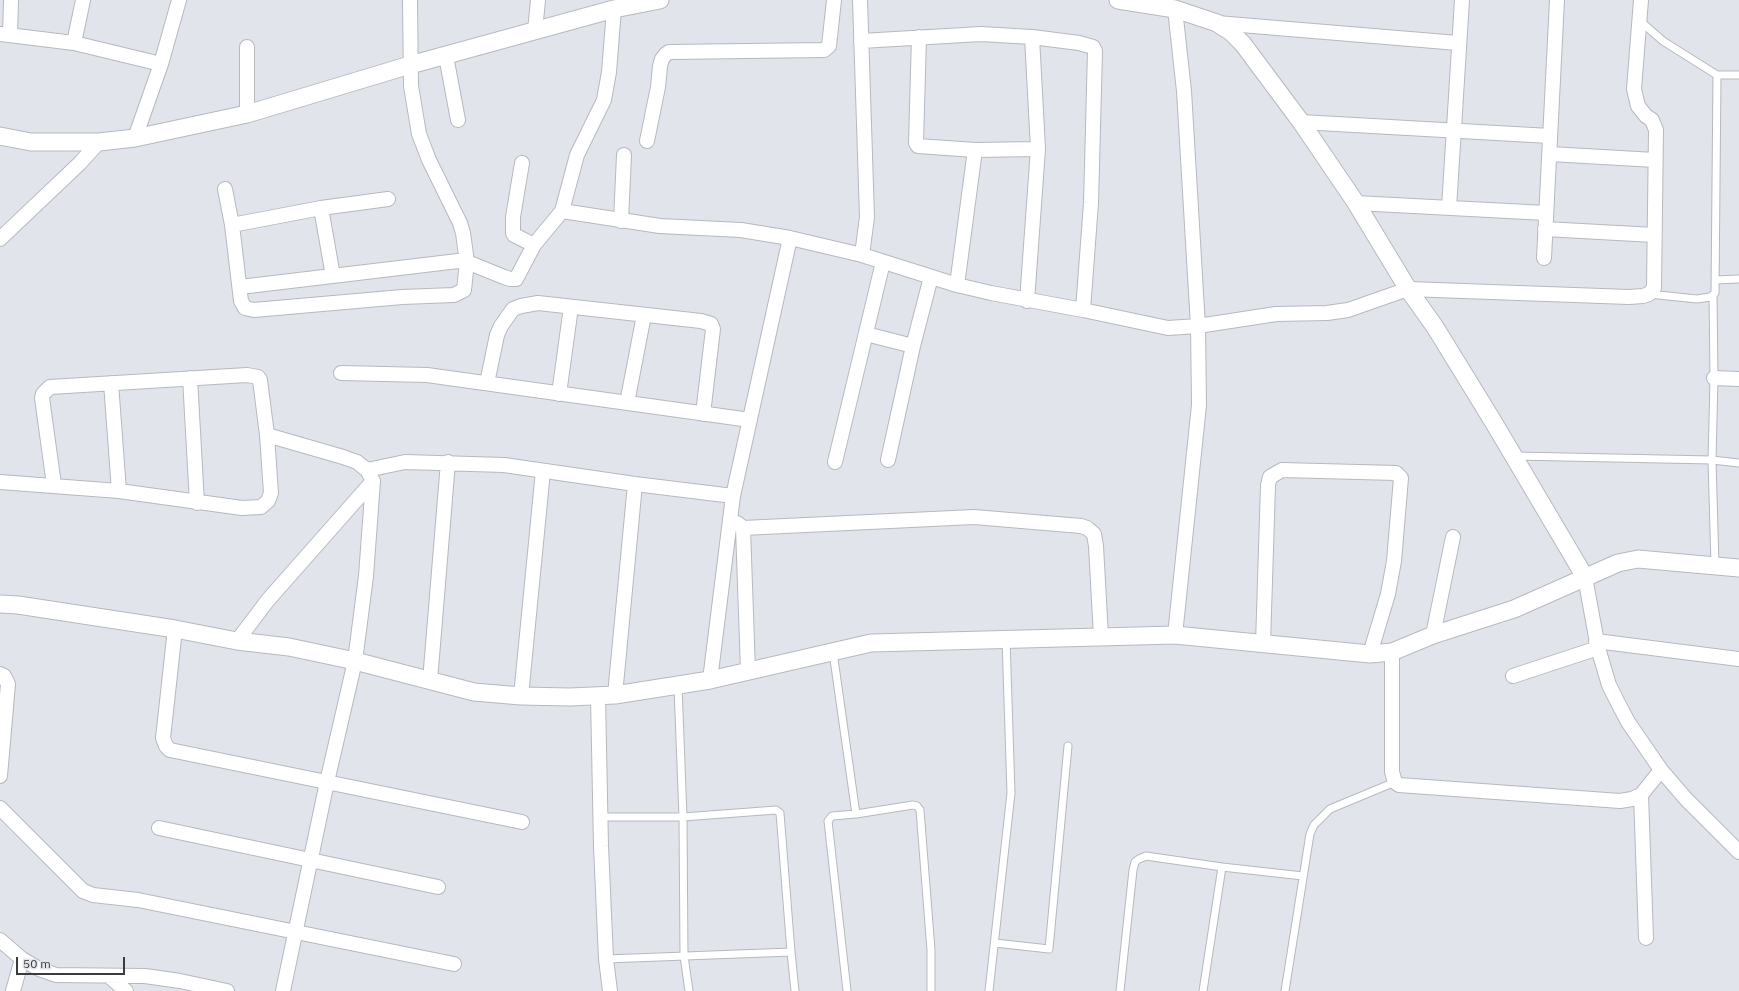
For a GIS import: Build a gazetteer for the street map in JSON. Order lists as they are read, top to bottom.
{
  "scale_bar": "50 m"
}
